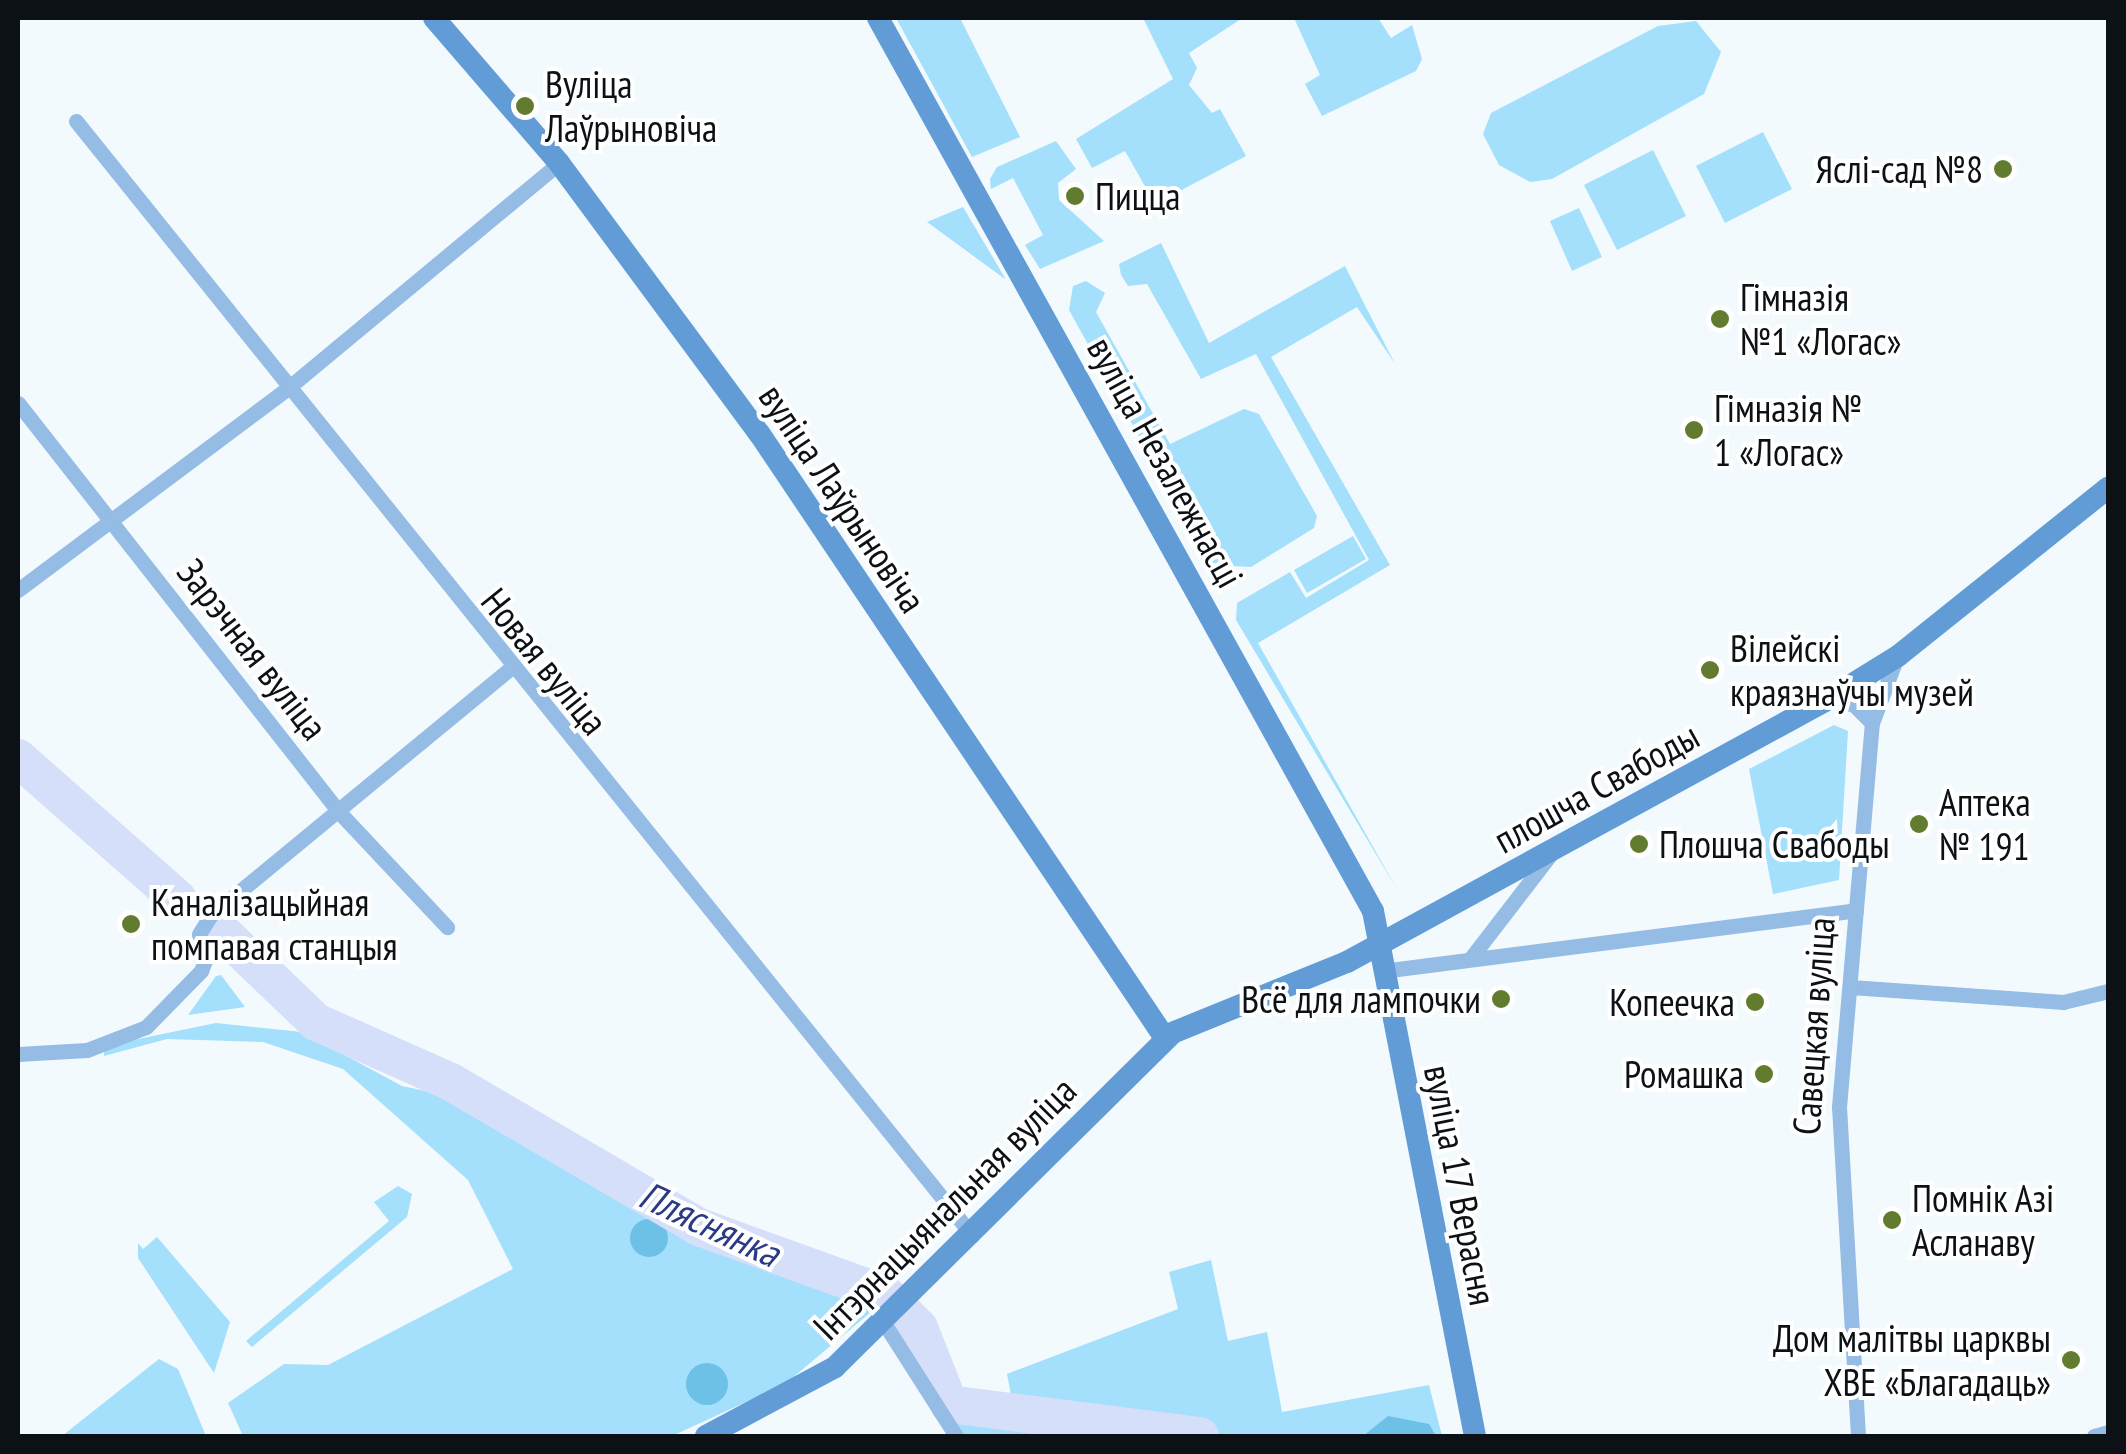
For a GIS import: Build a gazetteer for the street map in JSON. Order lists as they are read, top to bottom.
{
  "streets": {
    "main road": [
      "вуліца Незалежнасці",
      "вуліца Лаўрыновіча",
      "плошча Свабоды",
      "вуліца 17 Верасня",
      "Інтэрнацыянальная вуліца"
    ],
    "street": ["Зарэчная вуліца", "Новая вуліца", "Савецкая вуліца"]
  },
  "crossings": [
    ["вуліца Незалежнасці", "плошча Свабоды"],
    ["вуліца Незалежнасці", "вуліца 17 Верасня"],
    ["вуліца Лаўрыновіча", "плошча Свабоды"],
    ["вуліца Лаўрыновіча", "Інтэрнацыянальная вуліца"],
    ["Новая вуліца", "Інтэрнацыянальная вуліца"],
    ["плошча Свабоды", "Савецкая вуліца"],
    ["плошча Свабоды", "вуліца 17 Верасня"],
    ["плошча Свабоды", "Інтэрнацыянальная вуліца"]
  ],
  "water": ["Пляснянка"],
  "places": [
    "Вуліца Лаўрыновіча",
    "Яслі-сад №8",
    "Пицца",
    "Гімназія №1 «Логас»",
    "Гімназія № 1 «Логас»",
    "Вілейскі краязнаўчы музей",
    "Аптека № 191",
    "Плошча Свабоды",
    "Каналізацыйная помпавая станцыя",
    "Всё для лампочки",
    "Копеечка",
    "Ромашка",
    "Помнік Азі Асланаву",
    "Дом малітвы царквы ХВЕ «Благадаць»"
  ]
}
